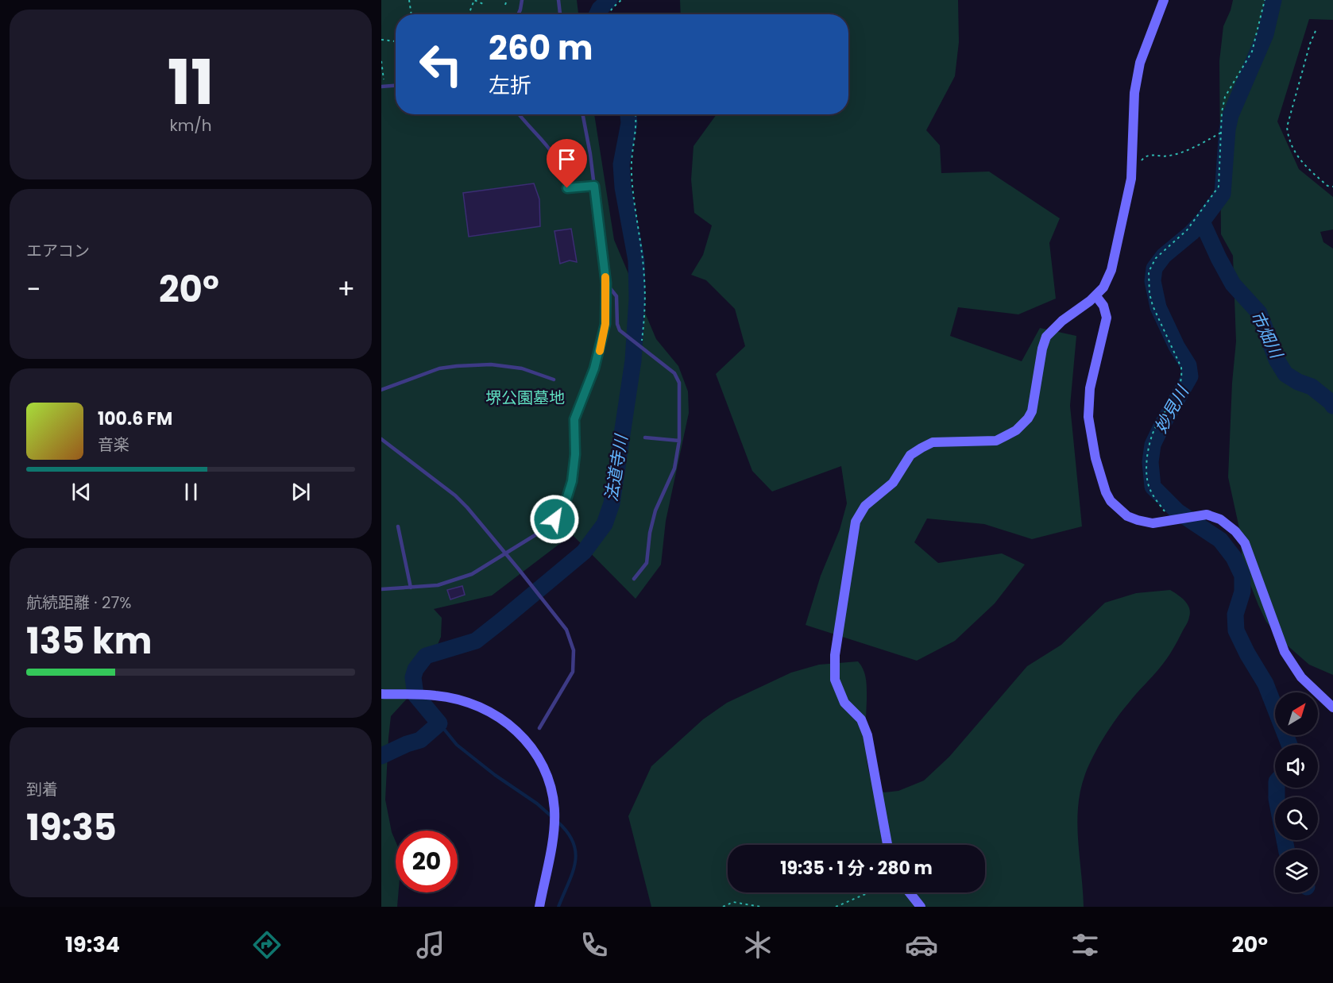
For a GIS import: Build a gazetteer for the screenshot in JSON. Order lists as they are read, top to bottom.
{
  "water": ["市畑川", "妙見川", "法道寺川"],
  "parks": ["堺公園墓地"],
  "north": "top right",
  "page": {
    "tile": [
      ["11", "km/h"],
      "エアコン",
      ["航続距離 · 27%", "135 km"],
      ["到着", "19:35"]
    ],
    "turn": ["260 m", "左折"],
    "heat": ["−", "20°", "+"],
    "song": ["100.6 FM", "音楽"],
    "limit": "20",
    "trip": "19:35 · 1 分 · 280 m",
    "tabs": ["19:34", "20°"]
  }
}
